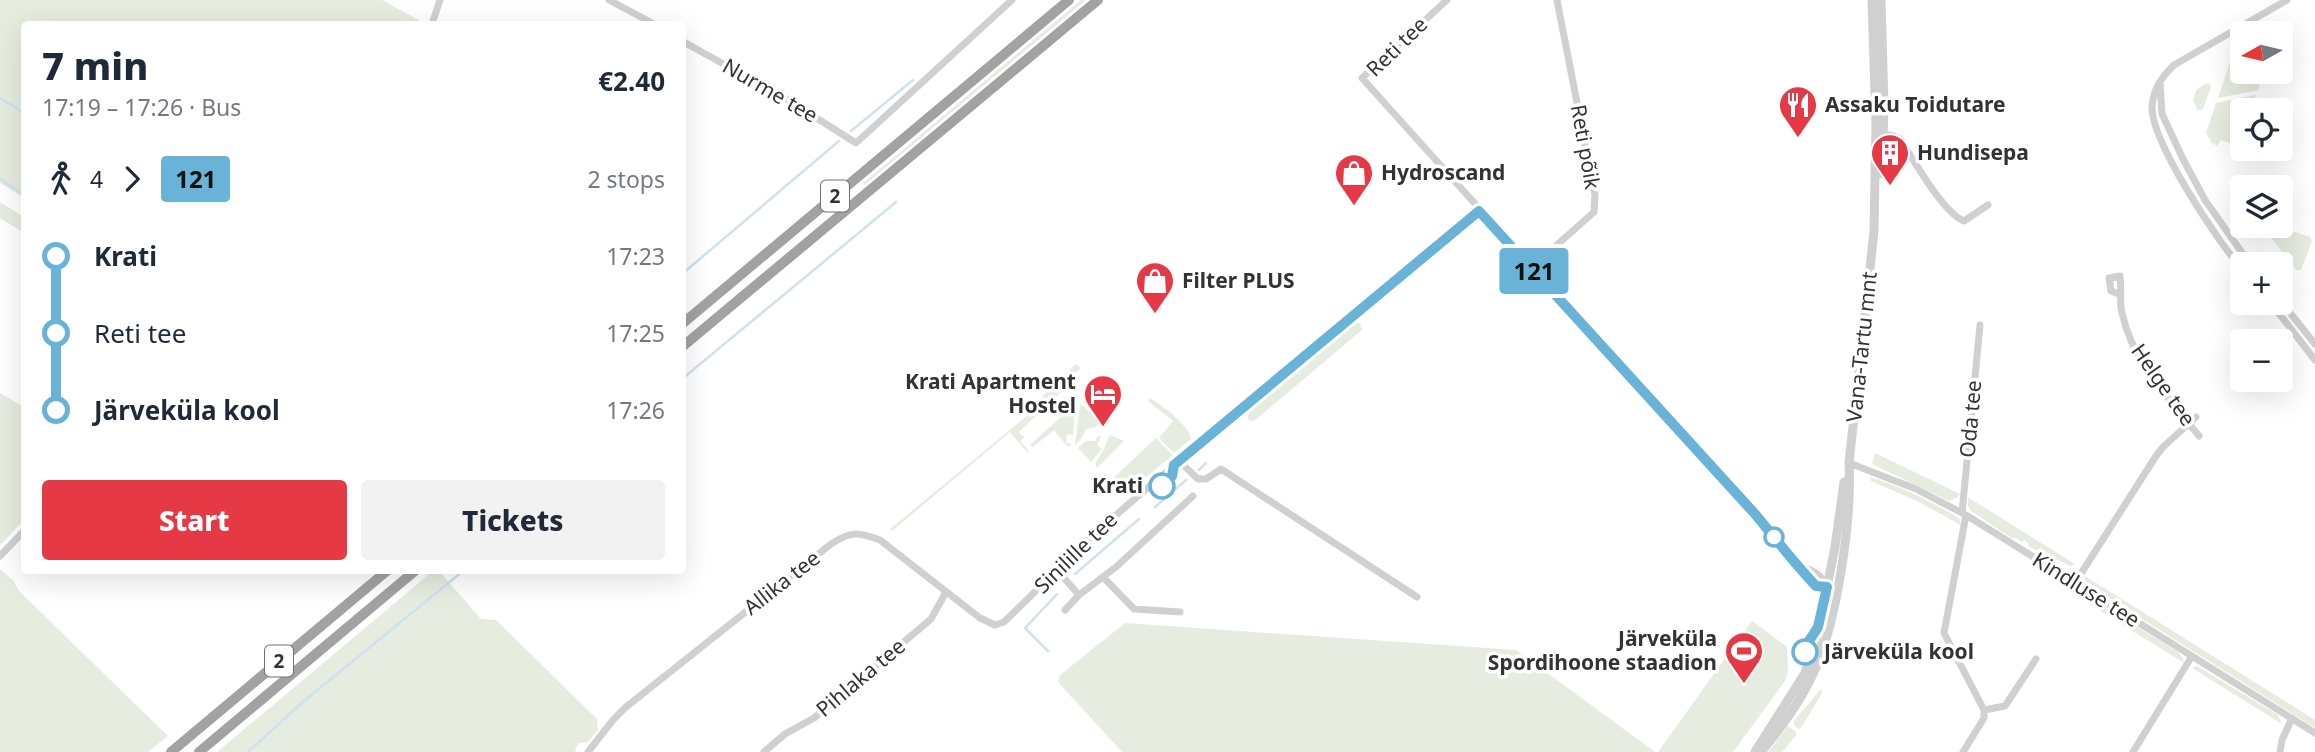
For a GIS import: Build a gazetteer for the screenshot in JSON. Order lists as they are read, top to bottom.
{
  "streets": {
    "highway": ["2"],
    "street": [
      "Reti tee",
      "Nurme tee",
      "Reti põik",
      "Vana-Tartu mnt",
      "Helge tee",
      "Oda tee",
      "Sinilille tee",
      "Allika tee",
      "Kindluse tee",
      "Pihlaka tee"
    ]
  },
  "crossings": [
    ["Reti tee", "Reti põik"],
    ["Reti tee", "Vana-Tartu mnt"],
    ["Reti tee", "Sinilille tee"],
    ["Vana-Tartu mnt", "Kindluse tee"],
    ["Oda tee", "Kindluse tee"],
    ["Sinilille tee", "Allika tee"],
    ["Allika tee", "Pihlaka tee"]
  ],
  "places": {
    "restaurant": ["Assaku Toidutare"],
    "building": ["Hundisepa"],
    "shop": ["Hydroscand", "Filter PLUS"],
    "hotel": ["Krati Apartment Hostel"],
    "other": ["Krati", "Järveküla kool"],
    "sports": ["Järveküla Spordihoone staadion"]
  },
  "lines": ["bus line 121"],
  "north": "left",
  "page": {
    "on_map": "121",
    "map_buttons": ["+", "−"],
    "heading": ["7 min", "17:19 – 17:26 · Bus", "€2.40"],
    "legs": ["4", "121", "2 stops"],
    "list": [
      {
        "name": "Krati",
        "value": "17:23"
      },
      {
        "name": "Reti tee",
        "value": "17:25"
      },
      {
        "name": "Järveküla kool",
        "value": "17:26"
      }
    ],
    "buttons": ["Start", "Tickets"]
  }
}
